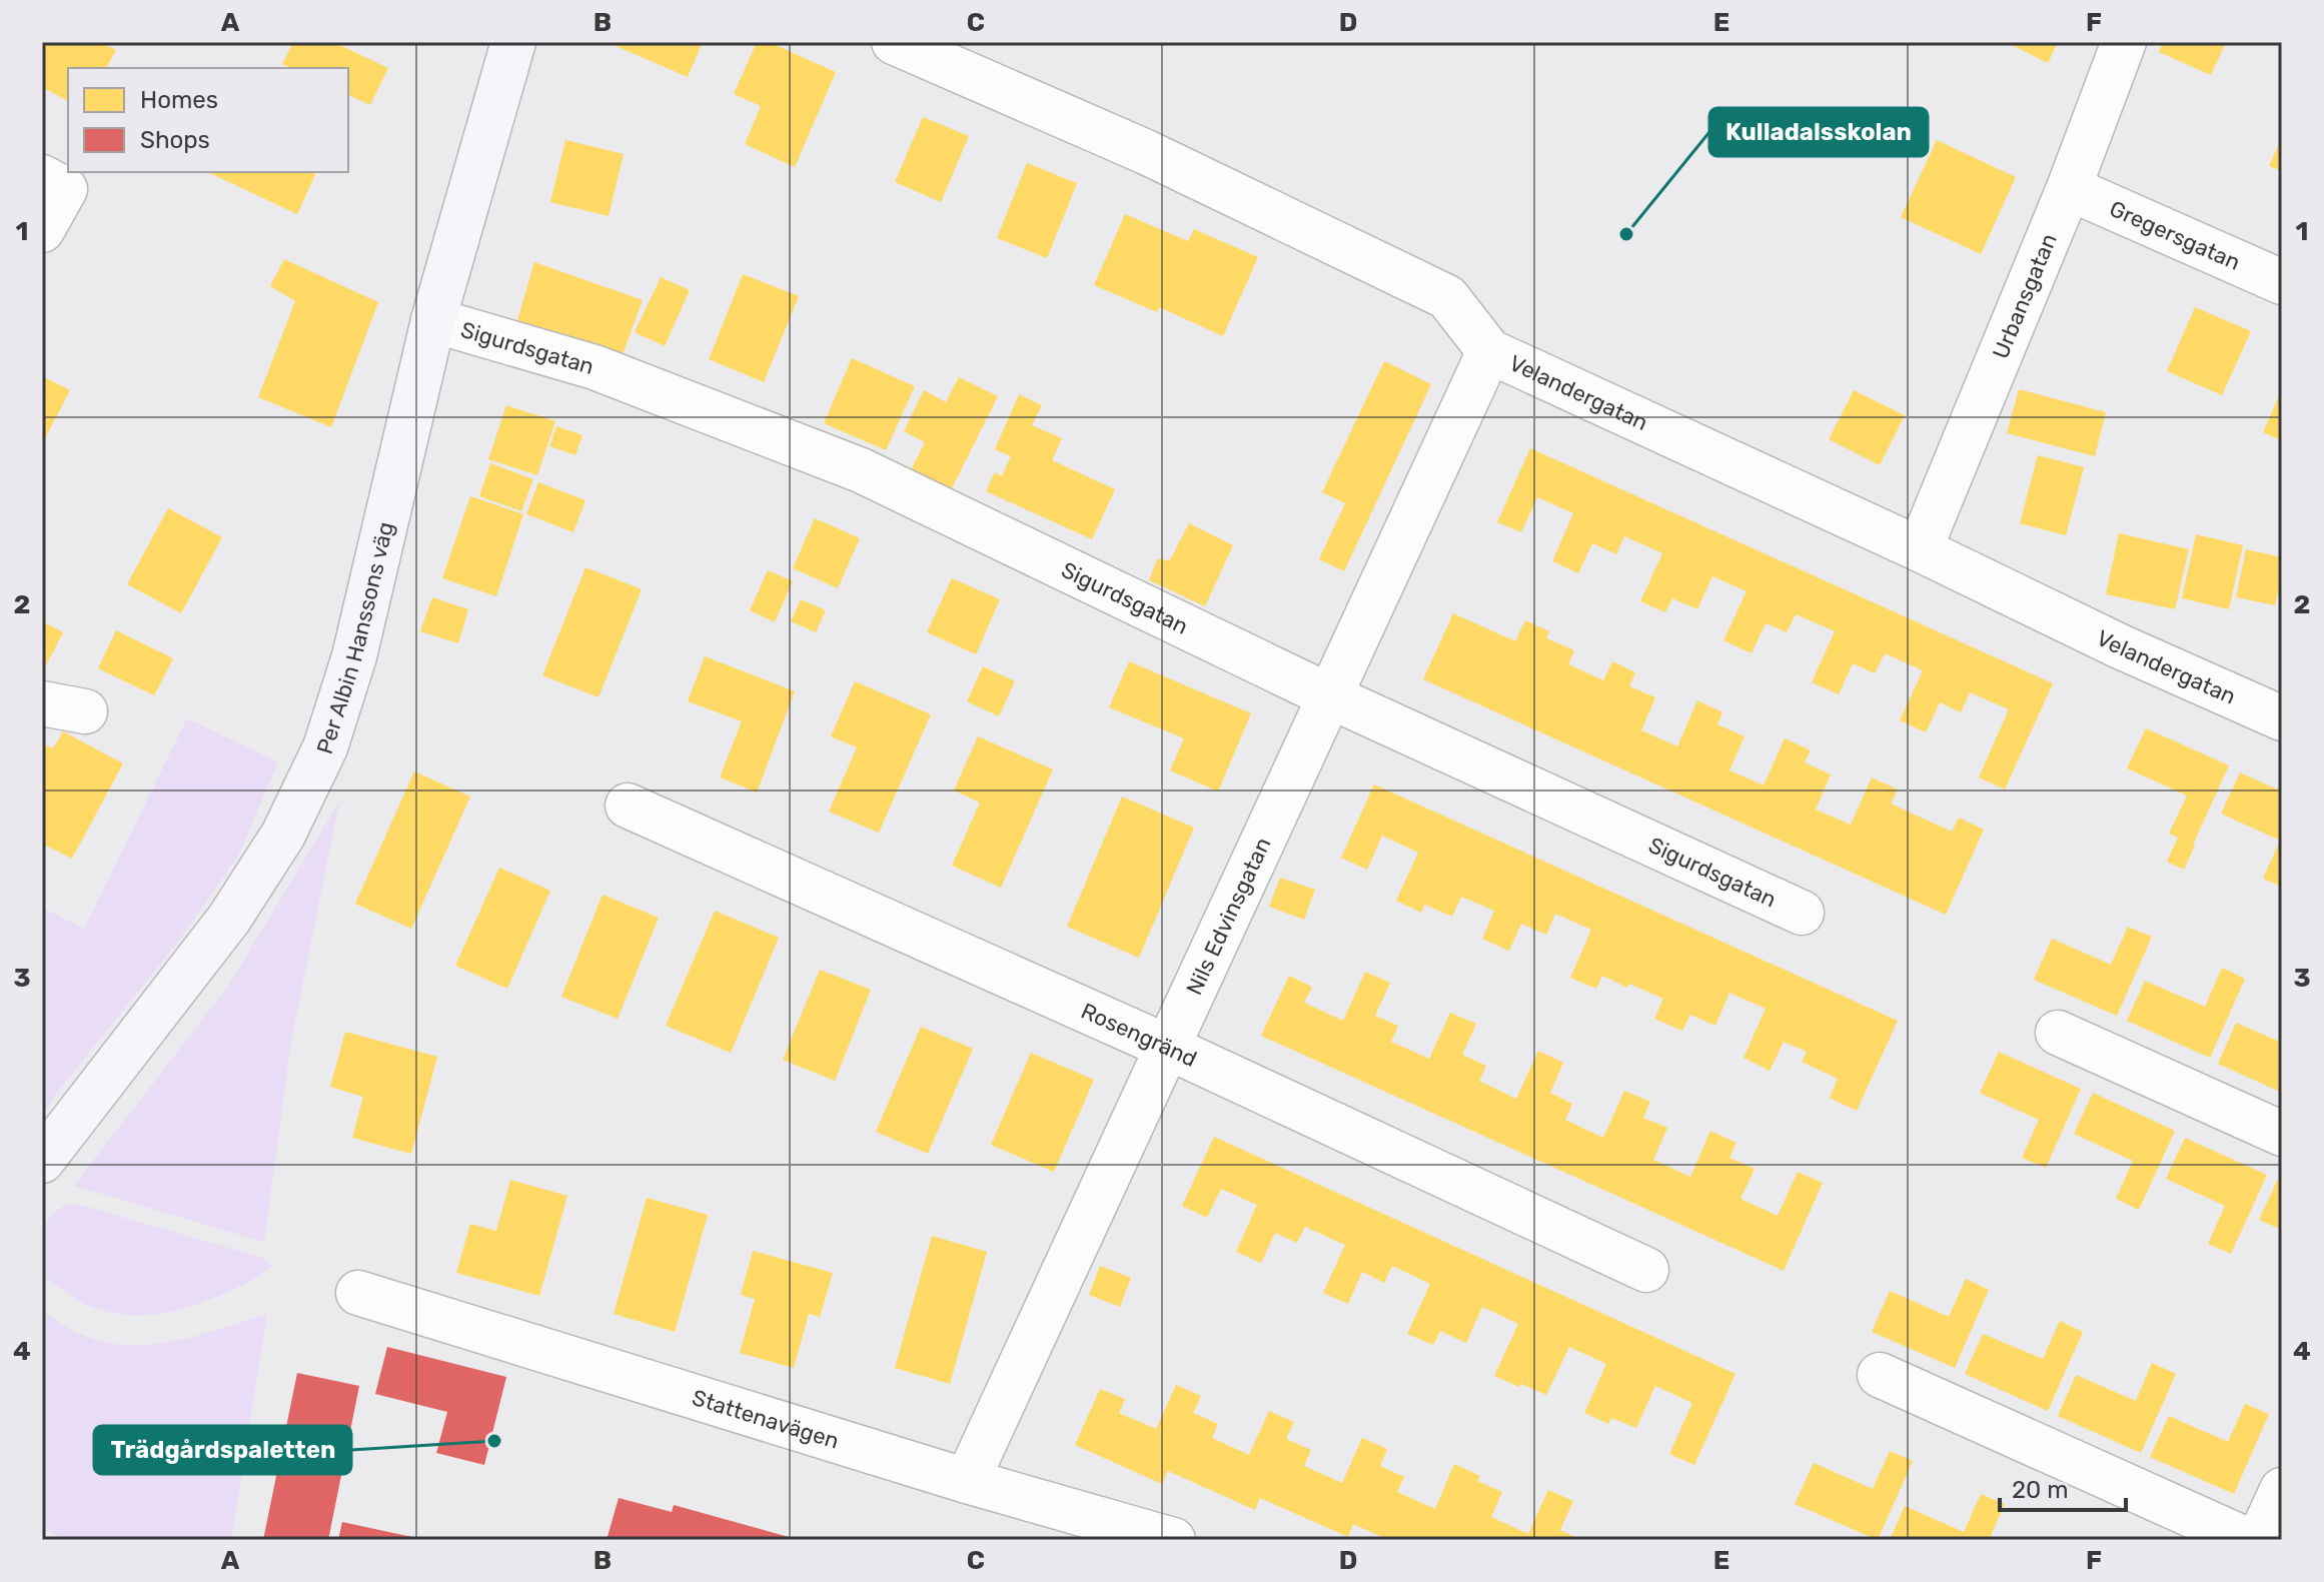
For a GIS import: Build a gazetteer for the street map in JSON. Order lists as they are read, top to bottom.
{
  "streets": {
    "street": [
      "Gregersgatan",
      "Urbansgatan",
      "Sigurdsgatan",
      "Velandergatan",
      "Per Albin Hanssons väg",
      "Nils Edvinsgatan",
      "Rosengränd",
      "Stattenavägen"
    ]
  },
  "crossings": [
    ["Gregersgatan", "Urbansgatan"],
    ["Urbansgatan", "Velandergatan"],
    ["Sigurdsgatan", "Per Albin Hanssons väg"],
    ["Sigurdsgatan", "Nils Edvinsgatan"],
    ["Velandergatan", "Nils Edvinsgatan"],
    ["Nils Edvinsgatan", "Rosengränd"],
    ["Nils Edvinsgatan", "Stattenavägen"]
  ],
  "places": ["Kulladalsskolan", "Trädgårdspaletten"],
  "legend": ["Homes", "Shops"],
  "scale_bar": "20 m",
  "grid": {
    "columns": [
      "A",
      "B",
      "C",
      "D",
      "E",
      "F"
    ],
    "rows": [
      "1",
      "2",
      "3",
      "4"
    ]
  }
}
